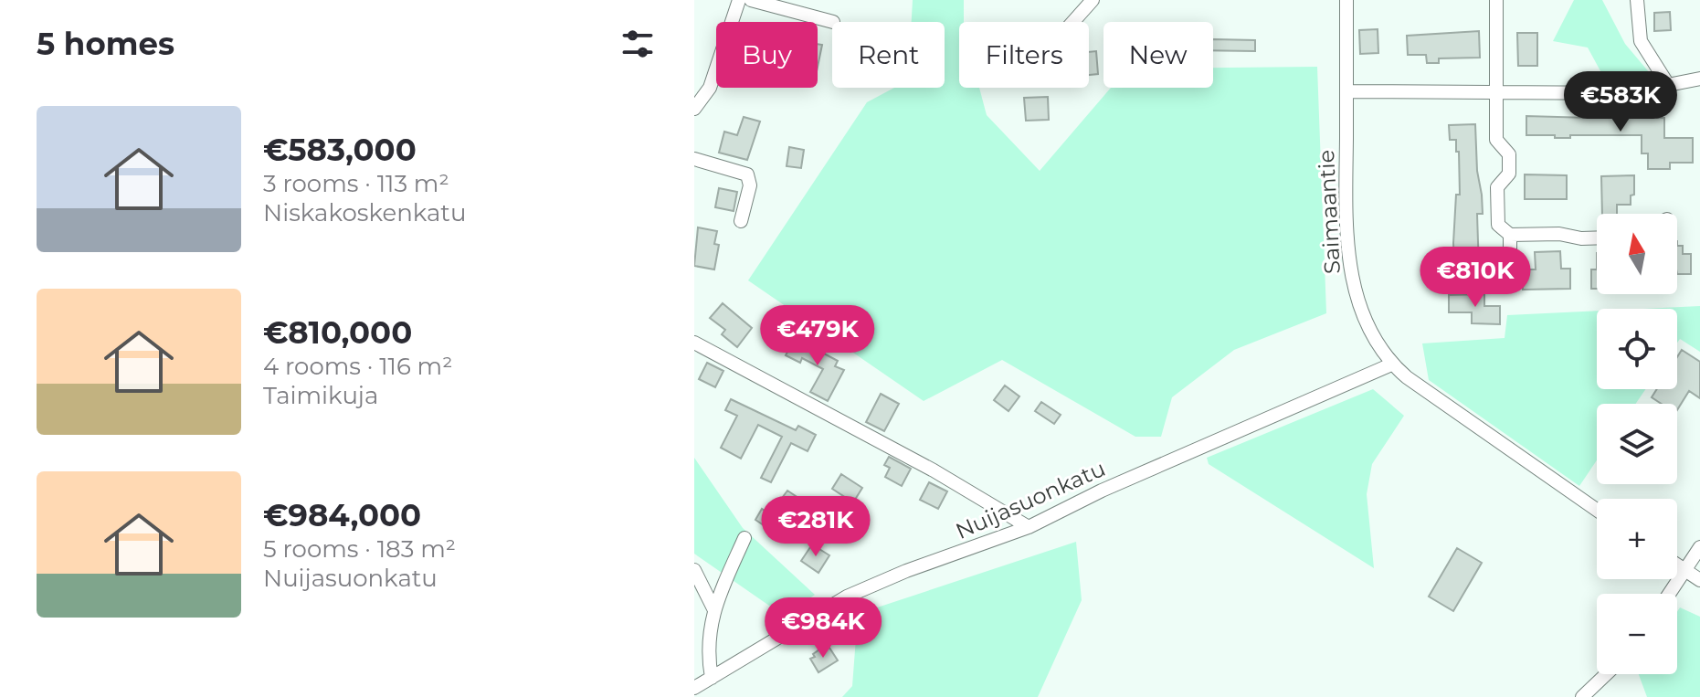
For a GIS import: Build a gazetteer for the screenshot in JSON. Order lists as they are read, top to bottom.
{
  "streets": {
    "street": ["Saimaantie", "Nuijasuonkatu"]
  },
  "crossings": [
    ["Saimaantie", "Nuijasuonkatu"]
  ],
  "north": "top",
  "page": {
    "heading": "5 homes",
    "chip": [
      "Buy",
      "Rent",
      "Filters",
      "New"
    ],
    "price": [
      "€583K",
      "€810K",
      "€479K",
      "€281K",
      "€984K"
    ],
    "list": [
      {
        "name": "€583,000",
        "note": "3 rooms · 113 m² · Niskakoskenkatu"
      },
      {
        "name": "€810,000",
        "note": "4 rooms · 116 m² · Taimikuja"
      },
      {
        "name": "€984,000",
        "note": "5 rooms · 183 m² · Nuijasuonkatu"
      }
    ],
    "map_buttons": ["+", "−"]
  }
}
